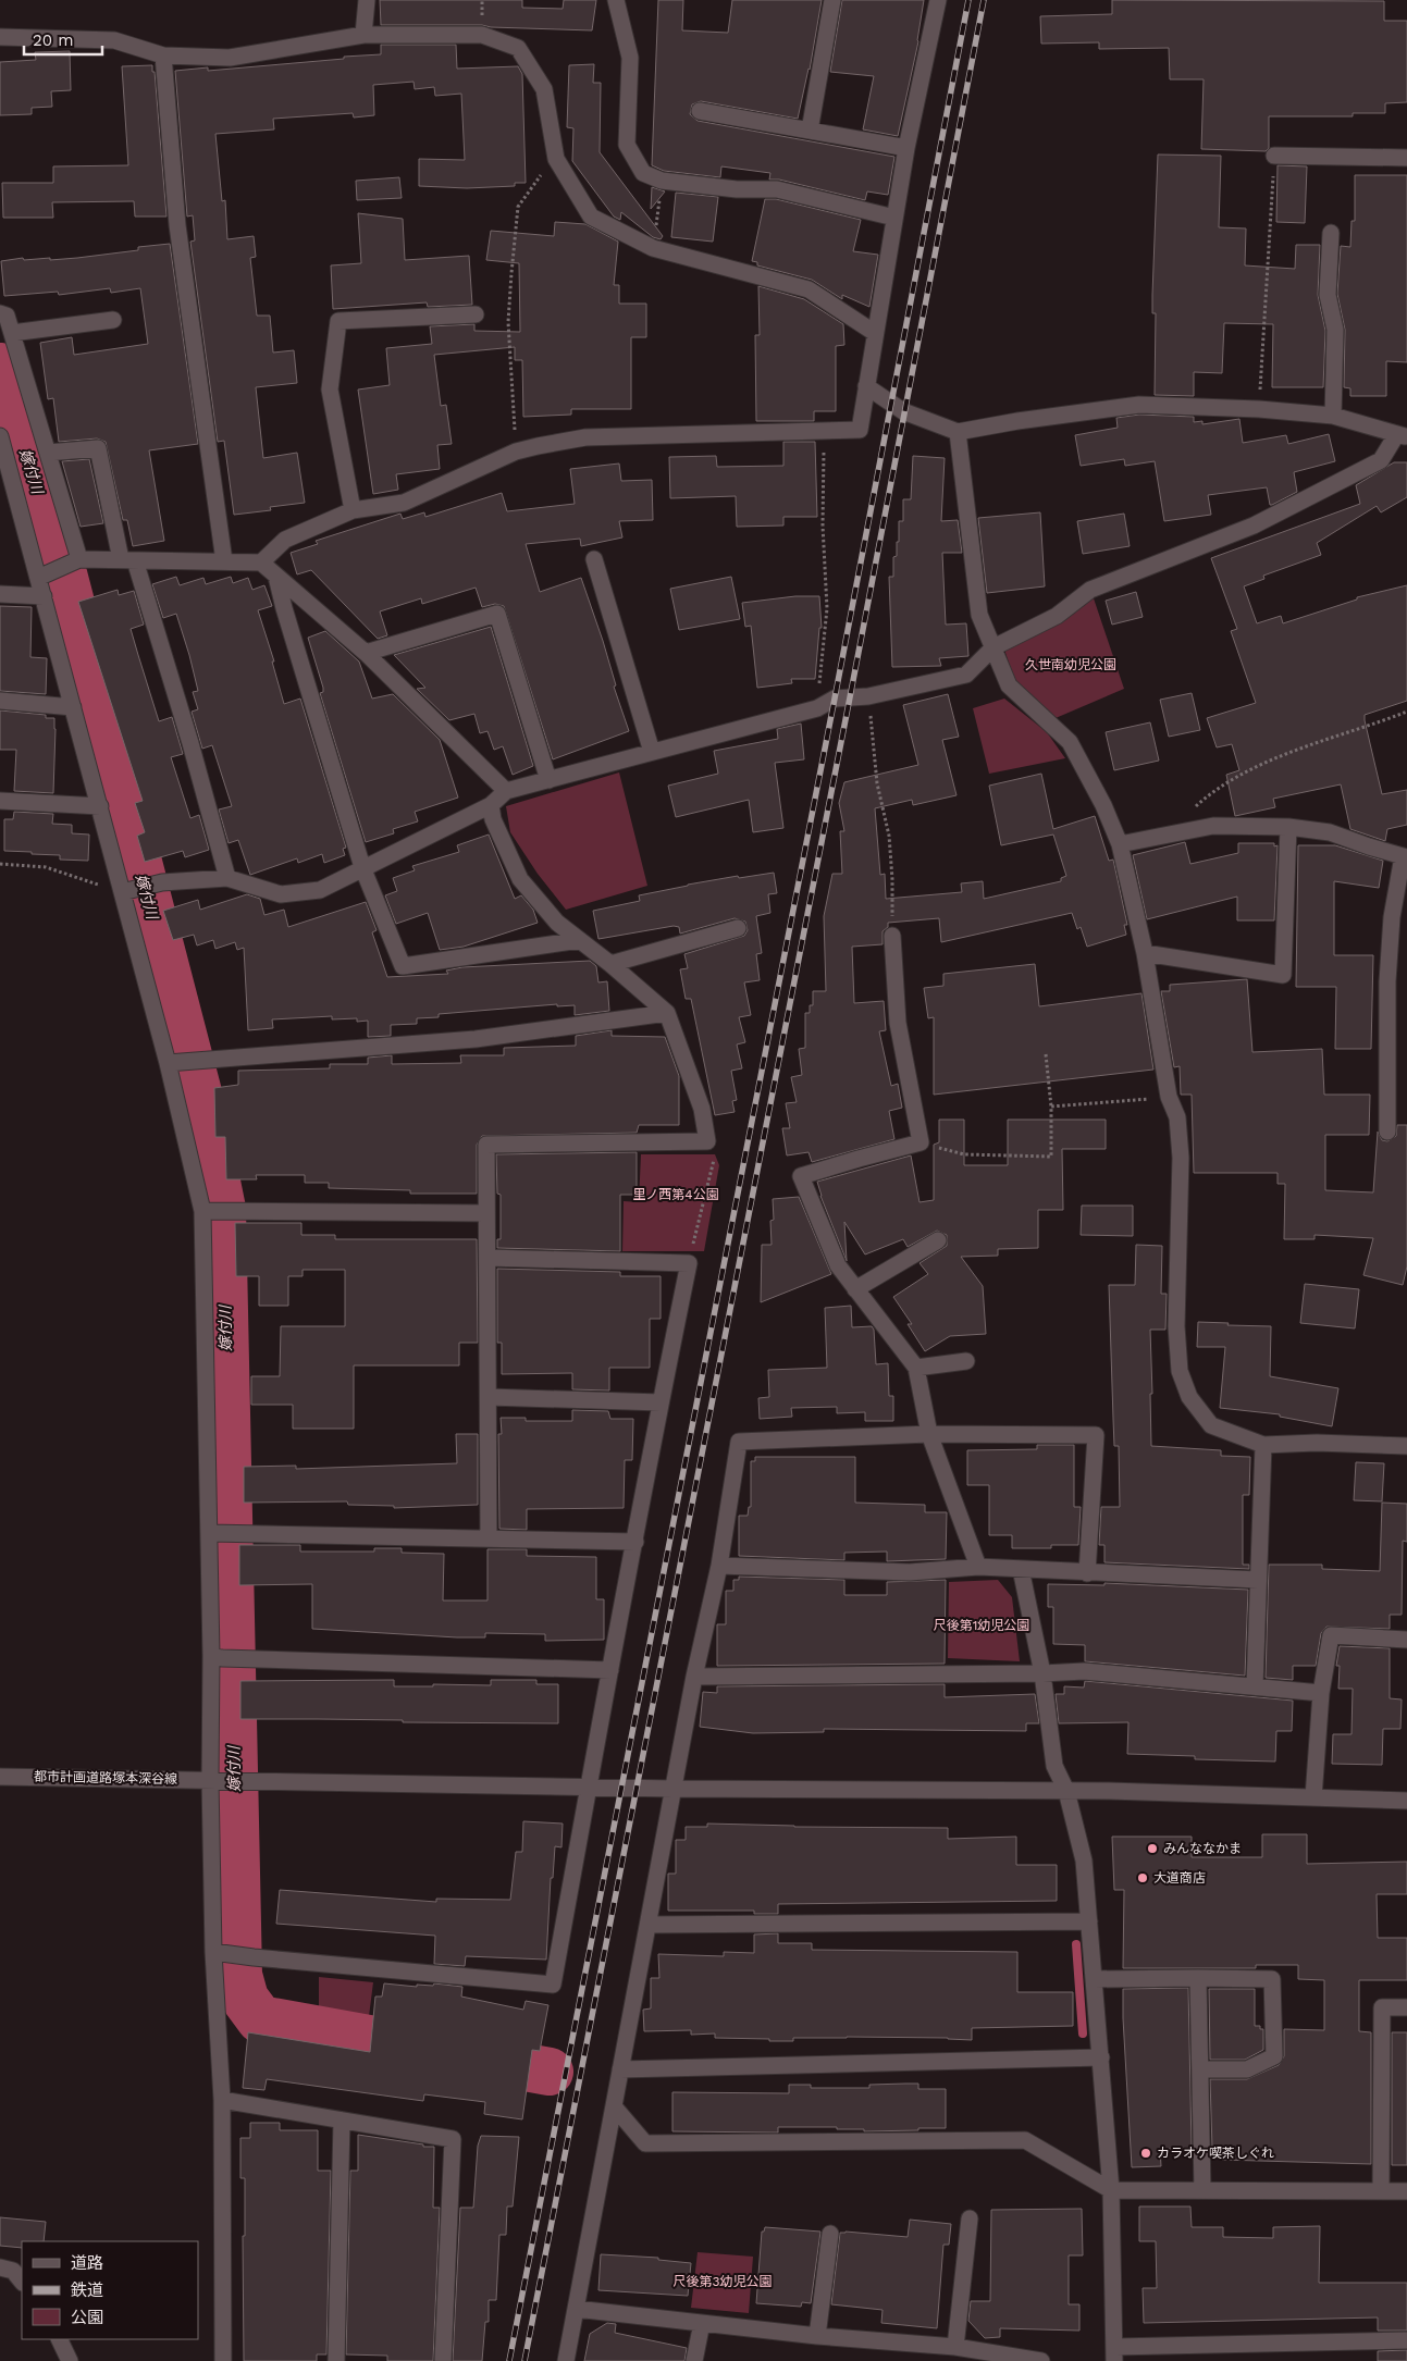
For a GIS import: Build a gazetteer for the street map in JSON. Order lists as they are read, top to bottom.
{
  "streets": {
    "street": ["都市計画道路塚本深谷線"]
  },
  "water": ["嫁付川"],
  "parks": [
    "久世南幼児公園",
    "里ノ西第4公園",
    "尺後第1幼児公園",
    "尺後第3幼児公園"
  ],
  "places": ["みんななかま", "大道商店", "カラオケ喫茶しぐれ"],
  "legend": ["道路", "鉄道", "公園"],
  "scale_bar": "20 m"
}
